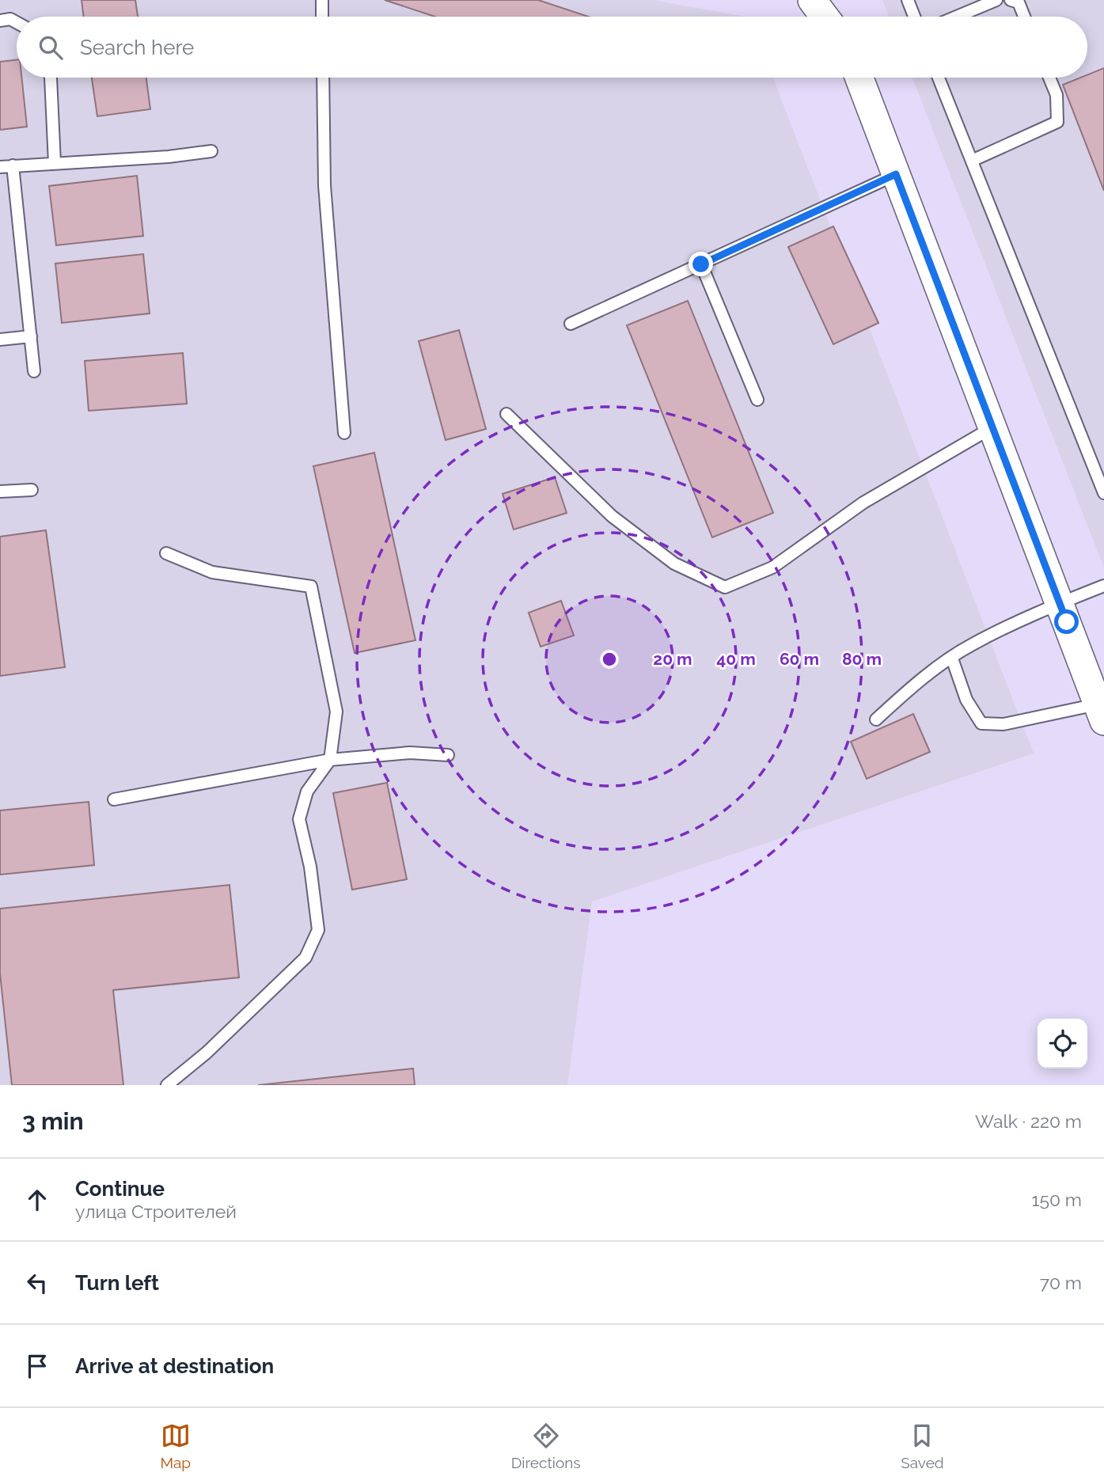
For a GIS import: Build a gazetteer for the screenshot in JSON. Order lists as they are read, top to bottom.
{
  "page": {
    "search": "Search here",
    "heading": ["3 min", "Walk · 220 m"],
    "list": [
      ["Continue", "улица Строителей", "150 m"],
      ["Turn left", "70 m"],
      "Arrive at destination"
    ],
    "nav": ["Map", "Directions", "Saved"]
  },
  "rings": [
    "20 m",
    "40 m",
    "60 m",
    "80 m"
  ]
}
